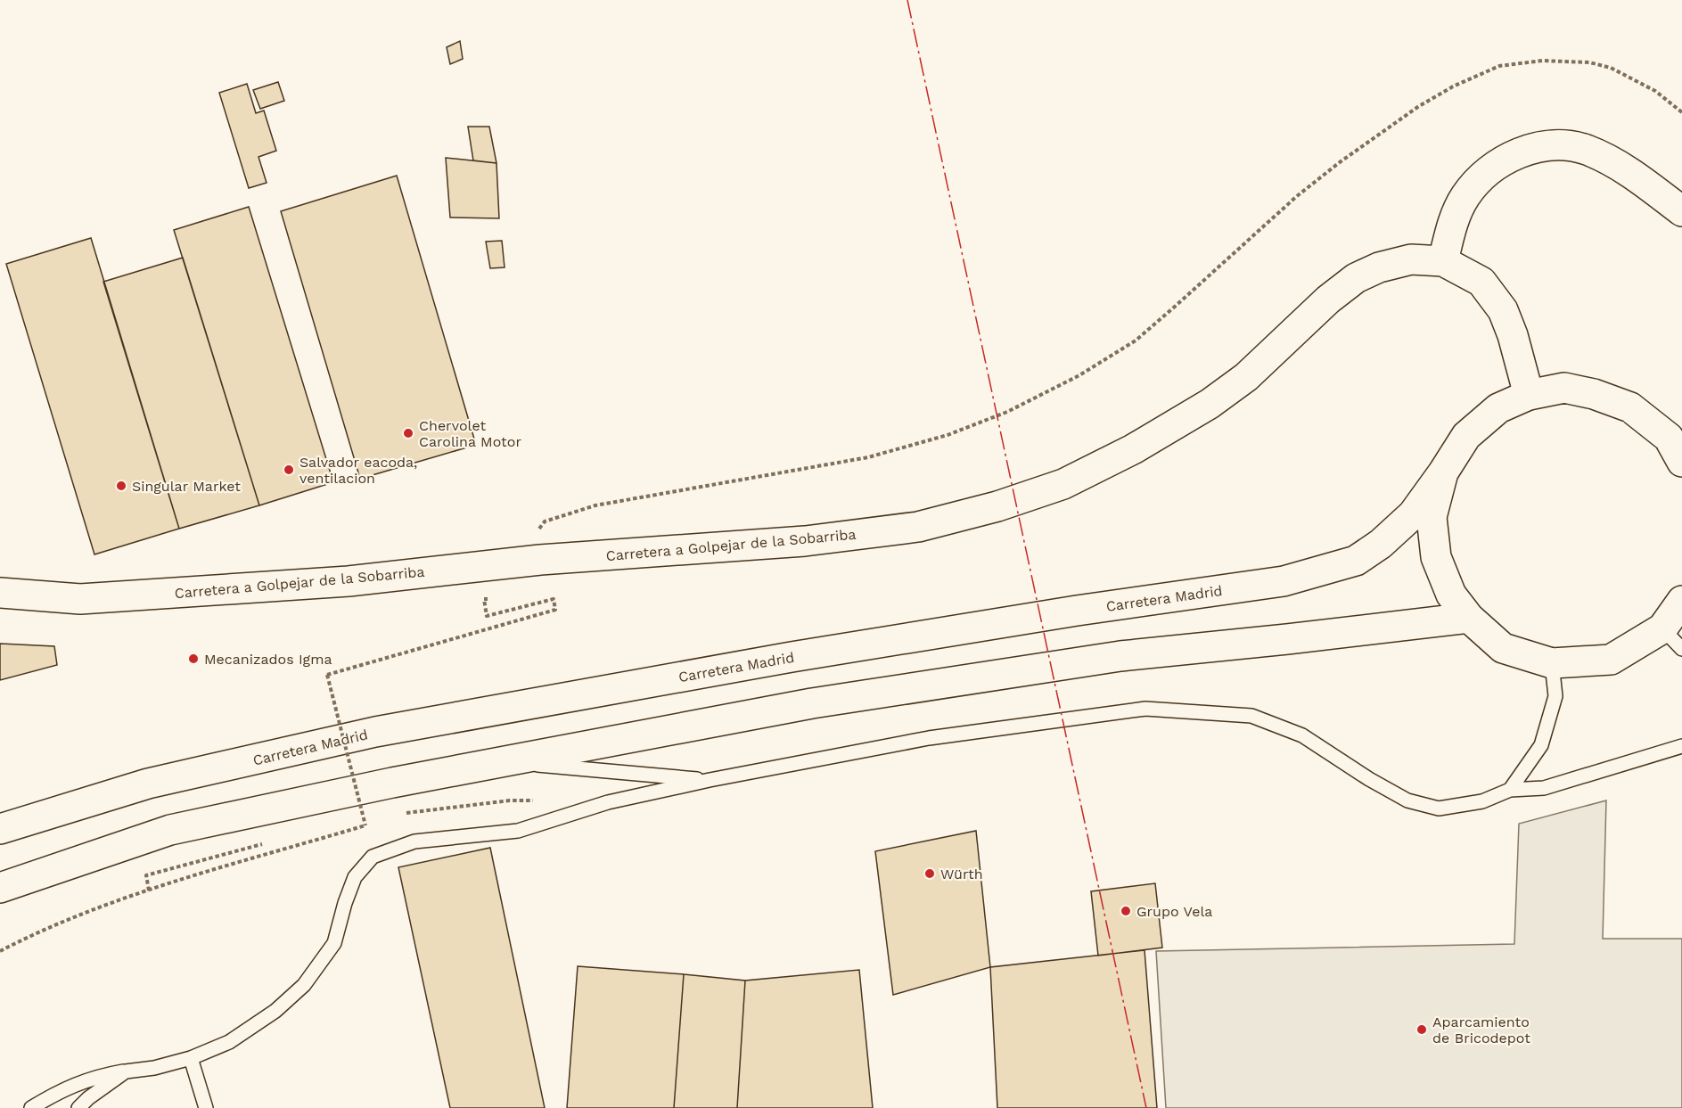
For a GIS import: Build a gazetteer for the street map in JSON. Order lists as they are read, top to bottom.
{
  "streets": {
    "main road": ["Carretera a Golpejar de la Sobarriba", "Carretera Madrid"]
  },
  "places": [
    "Chervolet Carolina Motor",
    "Salvador eacoda, ventilacion",
    "Singular Market",
    "Mecanizados Igma",
    "Würth",
    "Grupo Vela",
    "Aparcamiento de Bricodepot"
  ]
}
